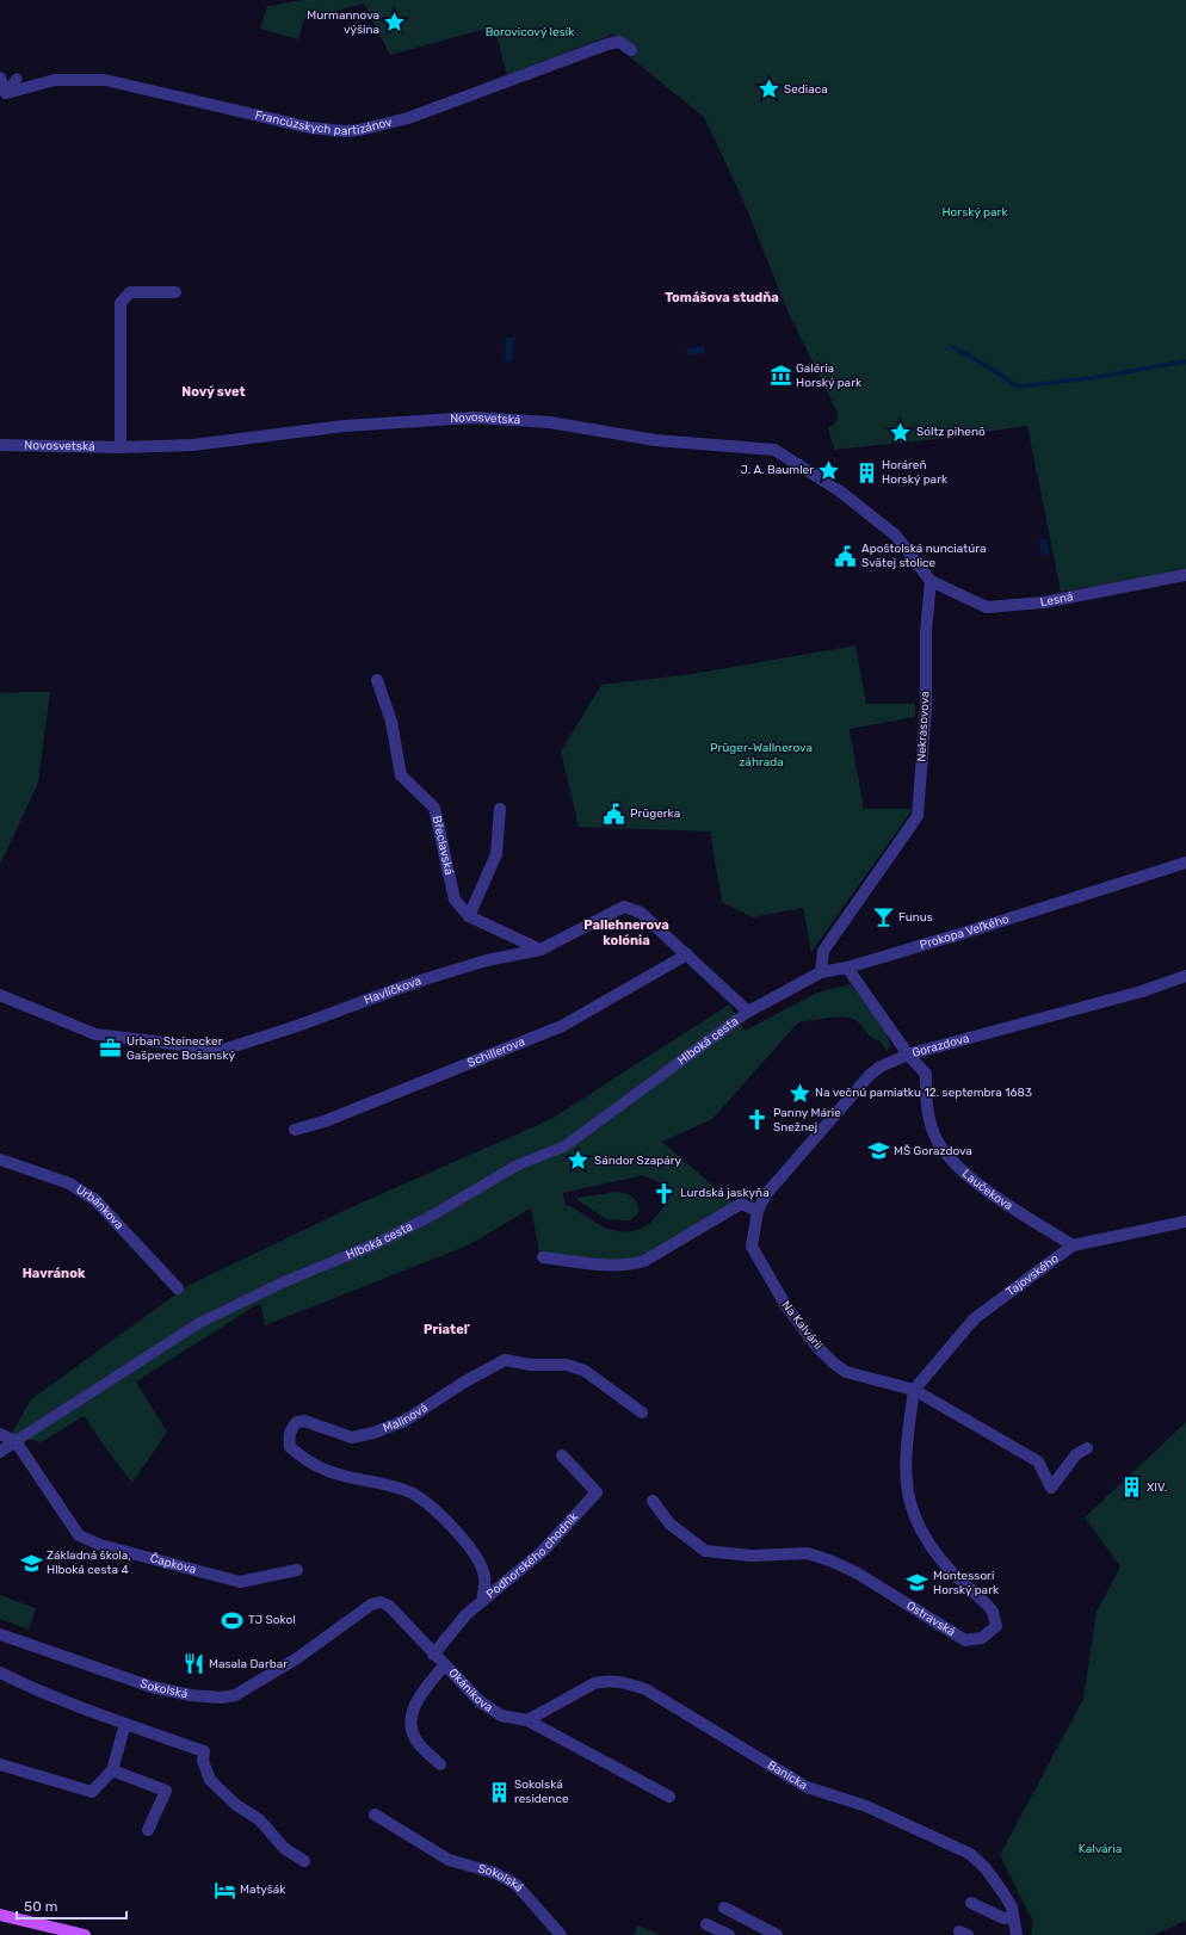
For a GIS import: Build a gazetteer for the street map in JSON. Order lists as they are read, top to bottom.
{
  "streets": {
    "street": [
      "Francúzskych partizánov",
      "Novosvetská",
      "Lesná",
      "Nekrasovova",
      "Břeclavská",
      "Prokopa Veľkého",
      "Havlíčkova",
      "Hlboká cesta",
      "Gorazdova",
      "Schillerova",
      "Laučekova",
      "Urbánkova",
      "Tajovského",
      "Na Kalvárii",
      "Malinová",
      "Podhorského chodník",
      "Čapkova",
      "Ostravská",
      "Sokolská",
      "Okánikova",
      "Banícka"
    ]
  },
  "crossings": [
    ["Novosvetská", "Lesná"],
    ["Novosvetská", "Nekrasovova"],
    ["Lesná", "Nekrasovova"],
    ["Nekrasovova", "Prokopa Veľkého"],
    ["Břeclavská", "Havlíčkova"],
    ["Prokopa Veľkého", "Havlíčkova"],
    ["Prokopa Veľkého", "Hlboká cesta"],
    ["Prokopa Veľkého", "Laučekova"],
    ["Havlíčkova", "Hlboká cesta"],
    ["Havlíčkova", "Schillerova"],
    ["Hlboká cesta", "Čapkova"],
    ["Gorazdova", "Laučekova"],
    ["Gorazdova", "Na Kalvárii"],
    ["Laučekova", "Tajovského"],
    ["Tajovského", "Na Kalvárii"],
    ["Tajovského", "Ostravská"],
    ["Na Kalvárii", "Ostravská"],
    ["Malinová", "Podhorského chodník"],
    ["Podhorského chodník", "Okánikova"],
    ["Sokolská", "Okánikova"],
    ["Okánikova", "Banícka"]
  ],
  "districts": [
    "Tomášova studňa",
    "Nový svet",
    "Pallehnerova kolónia",
    "Havránok",
    "Priateľ"
  ],
  "parks": [
    "Borovicový lesík",
    "Horský park",
    "Prüger-Wallnerova záhrada",
    "Kalvária"
  ],
  "places": {
    "place": [
      "Murmannova výšina",
      "Sediaca",
      "Sóltz pihenö",
      "J. A. Baumler",
      "Na večnú pamiatku 12. septembra 1683",
      "Sándor Szapáry"
    ],
    "museum": ["Galéria Horský park"],
    "building": ["Horáreň Horský park", "XIV.", "Sokolská residence"],
    "public building": ["Apoštolská nunciatúra Svätej stolice", "Prügerka"],
    "bar": ["Funus"],
    "office": ["Urban Steinecker Gašperec Bošanský"],
    "church": ["Panny Márie Snežnej", "Lurdská jaskyňa"],
    "school or university": ["MŠ Gorazdova", "Základná škola, Hlboká cesta 4", "Montessori Horský park"],
    "sports": ["TJ Sokol"],
    "restaurant": ["Masala Darbar"],
    "hotel": ["Matyšák"]
  },
  "scale_bar": "50 m"
}
